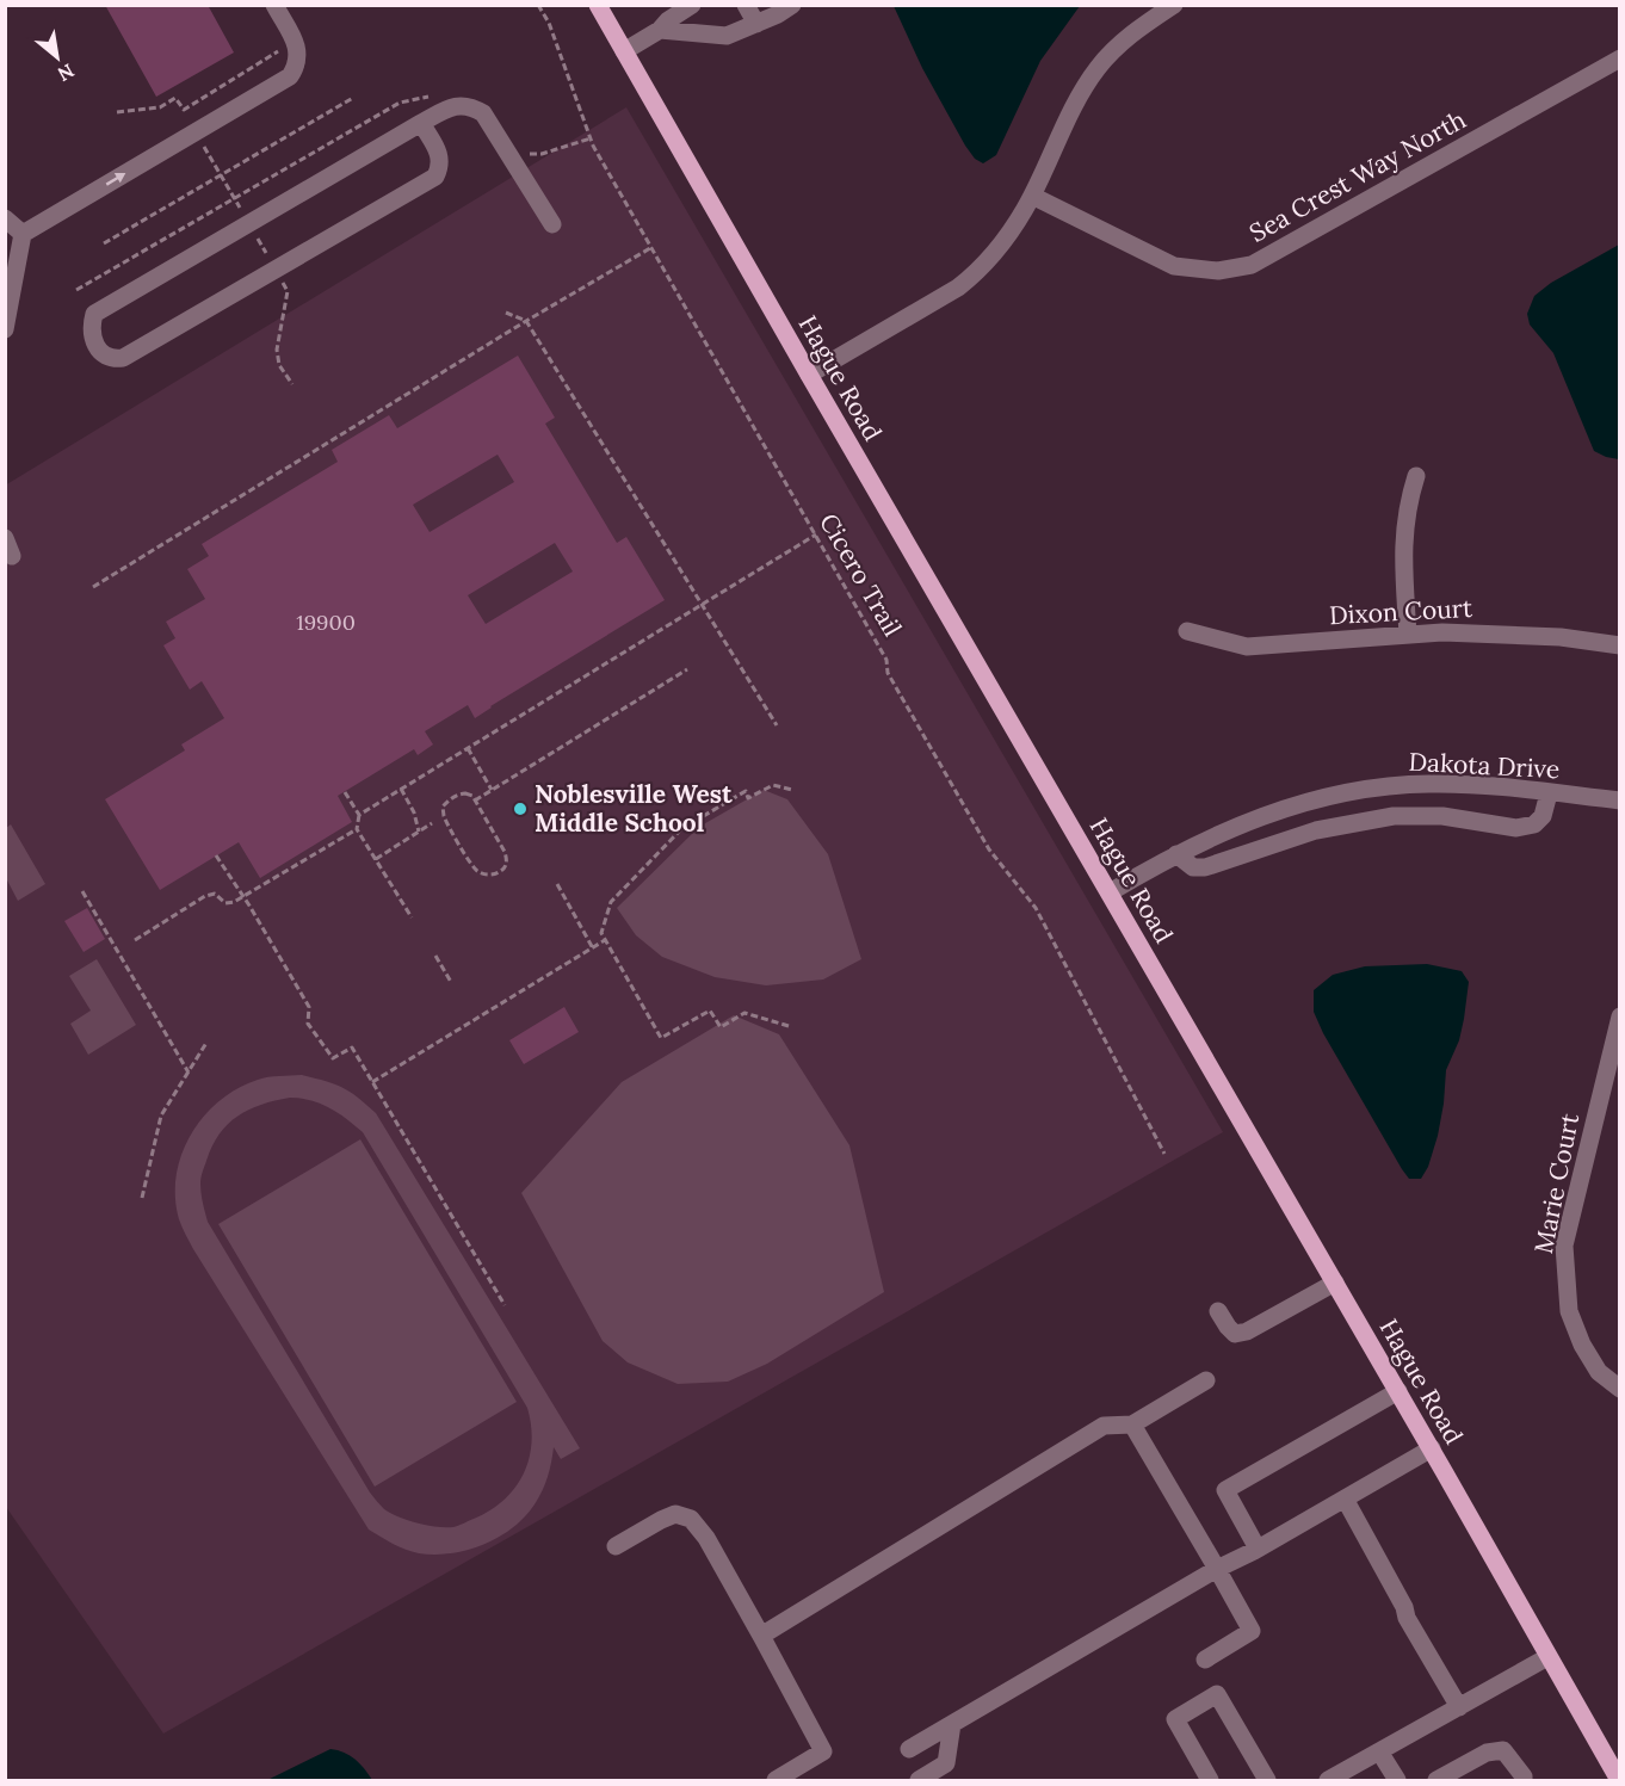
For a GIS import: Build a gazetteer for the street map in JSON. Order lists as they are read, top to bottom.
{
  "streets": {
    "main road": ["Hague Road"],
    "street": [
      "Sea Crest Way North",
      "Dixon Court",
      "Dakota Drive",
      "Marie Court"
    ],
    "path": ["Cicero Trail"]
  },
  "crossings": [
    ["Hague Road", "Dakota Drive"]
  ],
  "places": ["Noblesville West Middle School"],
  "house_numbers": ["19900"],
  "north": "bottom right"
}
